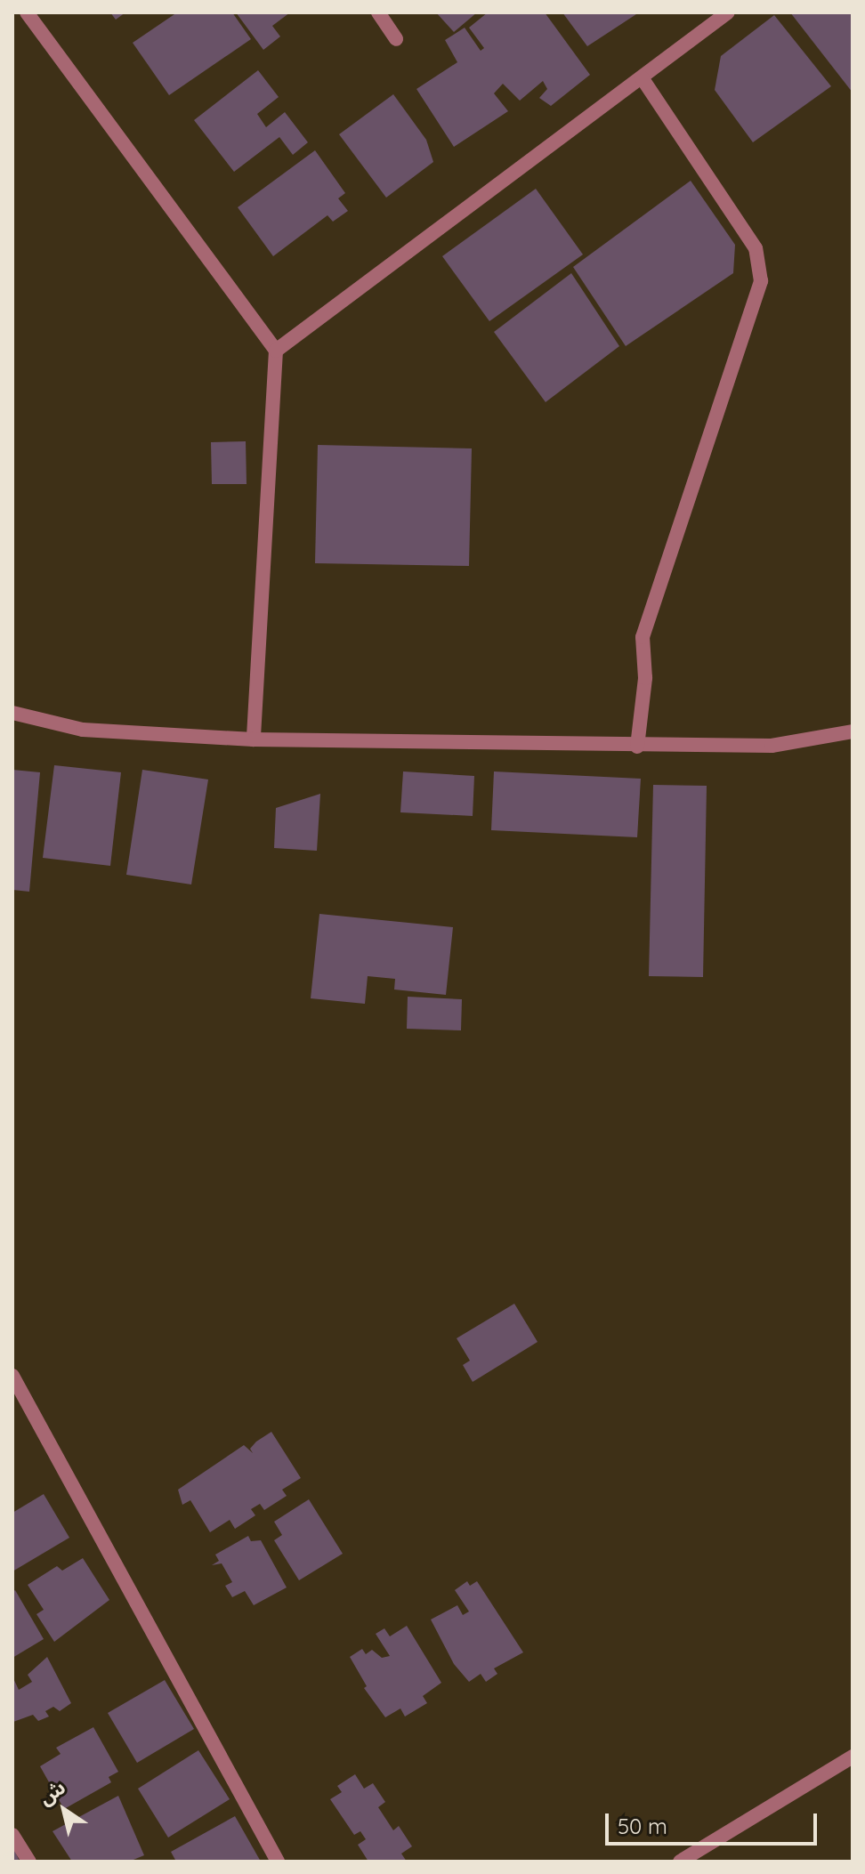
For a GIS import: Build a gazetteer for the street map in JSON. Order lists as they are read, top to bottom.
{
  "scale_bar": "50 m",
  "north": "top left"
}
